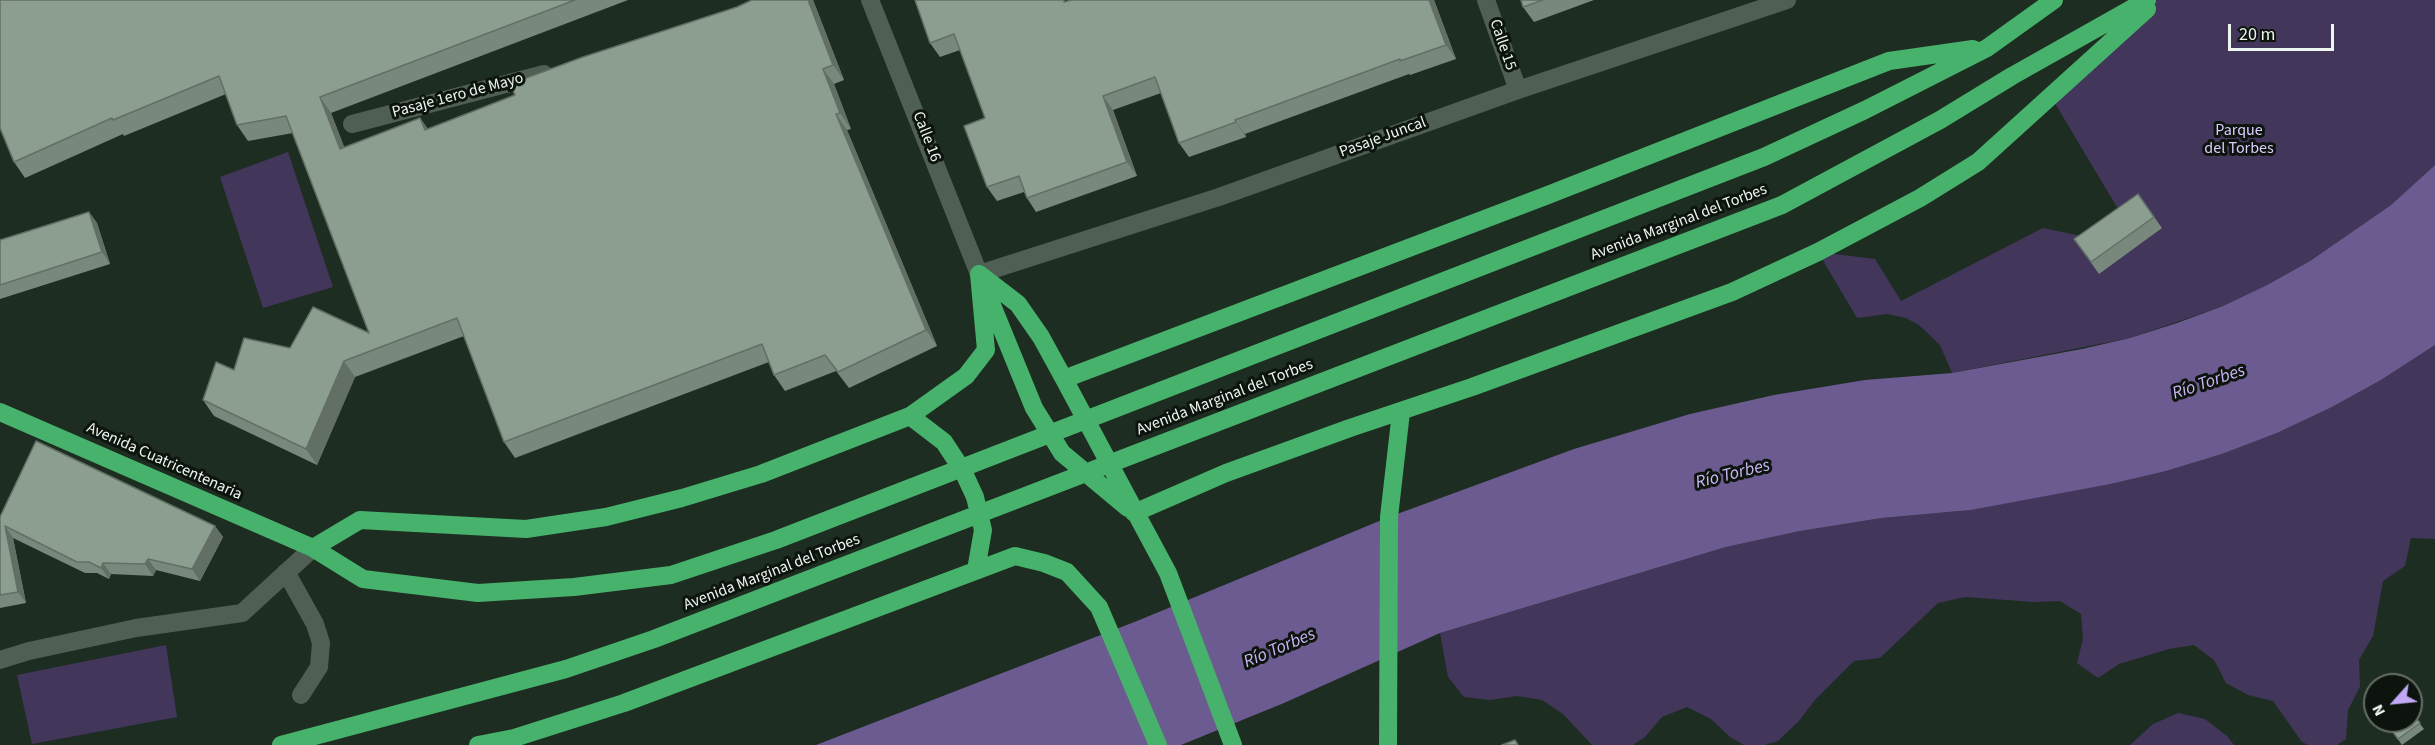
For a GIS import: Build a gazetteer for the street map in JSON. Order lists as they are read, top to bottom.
{
  "streets": {
    "highway": ["Avenida Marginal del Torbes", "Avenida Cuatricentenaria"],
    "street": [
      "Calle 15",
      "Pasaje 1ero de Mayo",
      "Calle 16",
      "Pasaje Juncal"
    ]
  },
  "crossings": [
    ["Calle 15", "Pasaje Juncal"],
    ["Calle 16", "Pasaje Juncal"],
    ["Avenida Marginal del Torbes", "Avenida Cuatricentenaria"]
  ],
  "water": ["Río Torbes"],
  "parks": ["Parque del Torbes"],
  "scale_bar": "20 m",
  "north": "bottom left"
}
